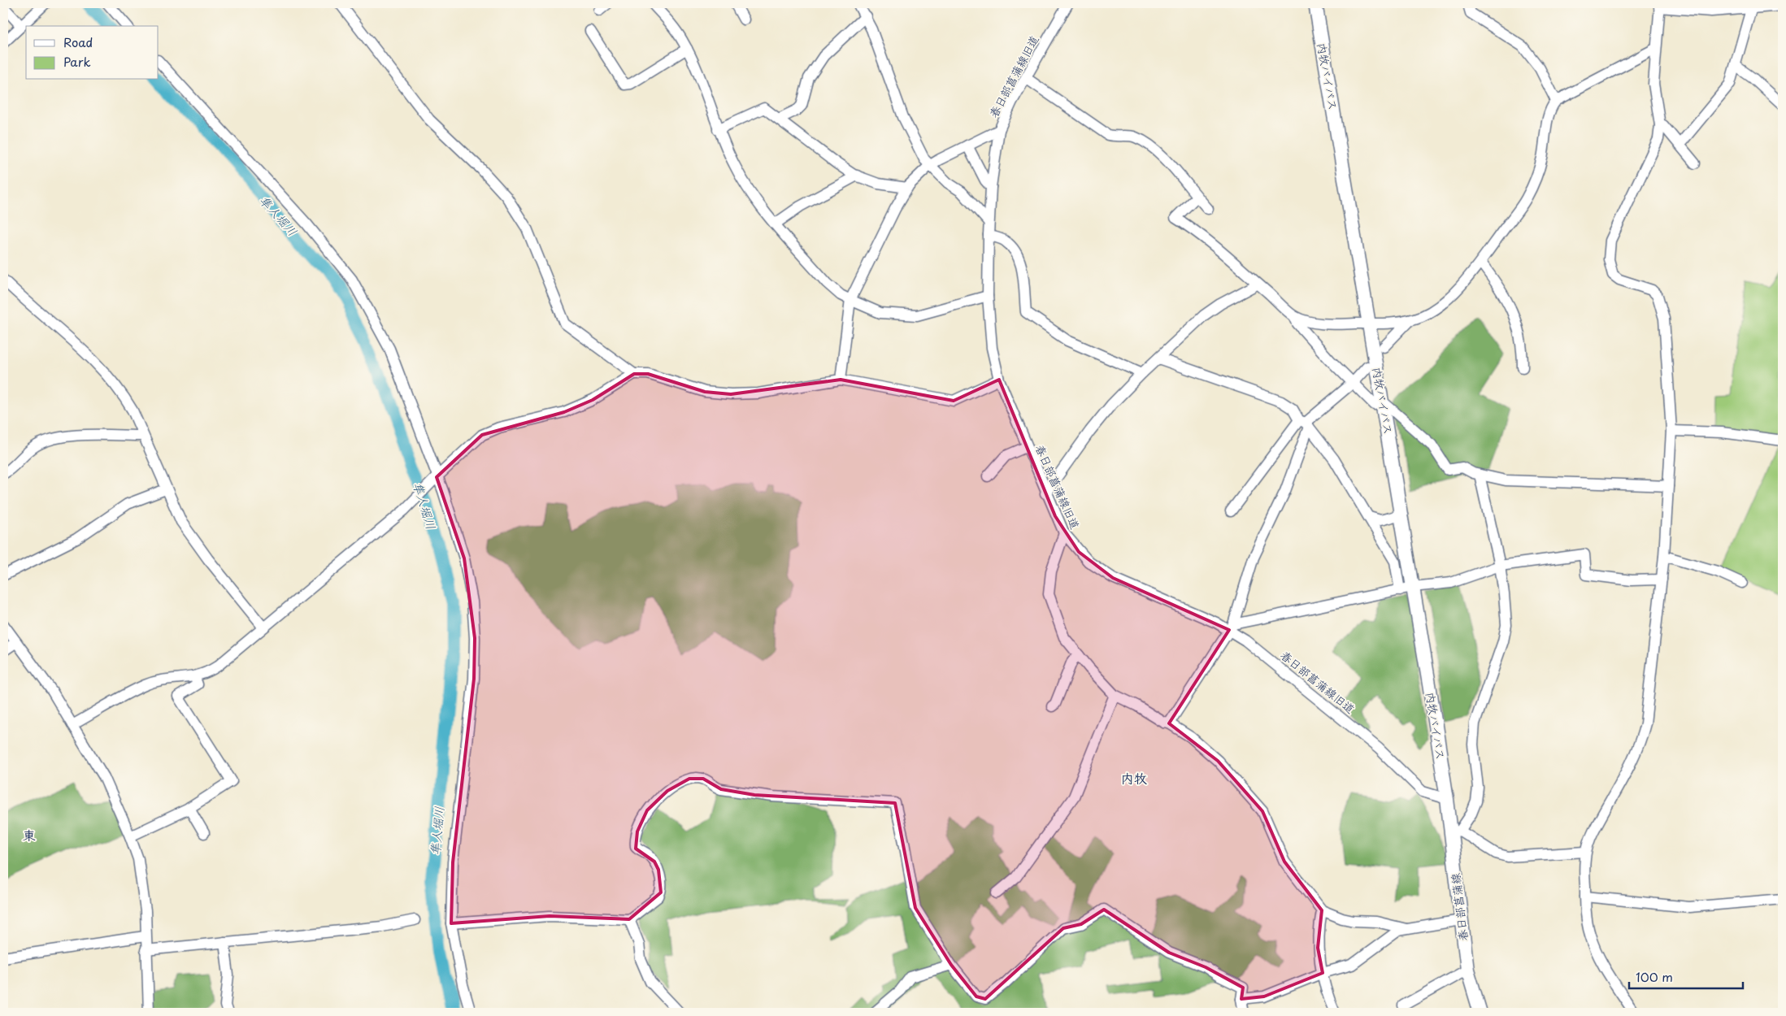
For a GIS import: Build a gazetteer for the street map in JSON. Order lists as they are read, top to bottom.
{
  "streets": {
    "main road": ["内牧バイパス", "春日部菖蒲線"],
    "street": ["春日部菖蒲線旧道"]
  },
  "crossings": [
    ["春日部菖蒲線旧道", "内牧バイパス"],
    ["春日部菖蒲線旧道", "春日部菖蒲線"],
    ["内牧バイパス", "春日部菖蒲線"]
  ],
  "districts": ["内牧", "東"],
  "water": ["隼人堀川"],
  "legend": ["Road", "Park"],
  "scale_bar": "100 m"
}
